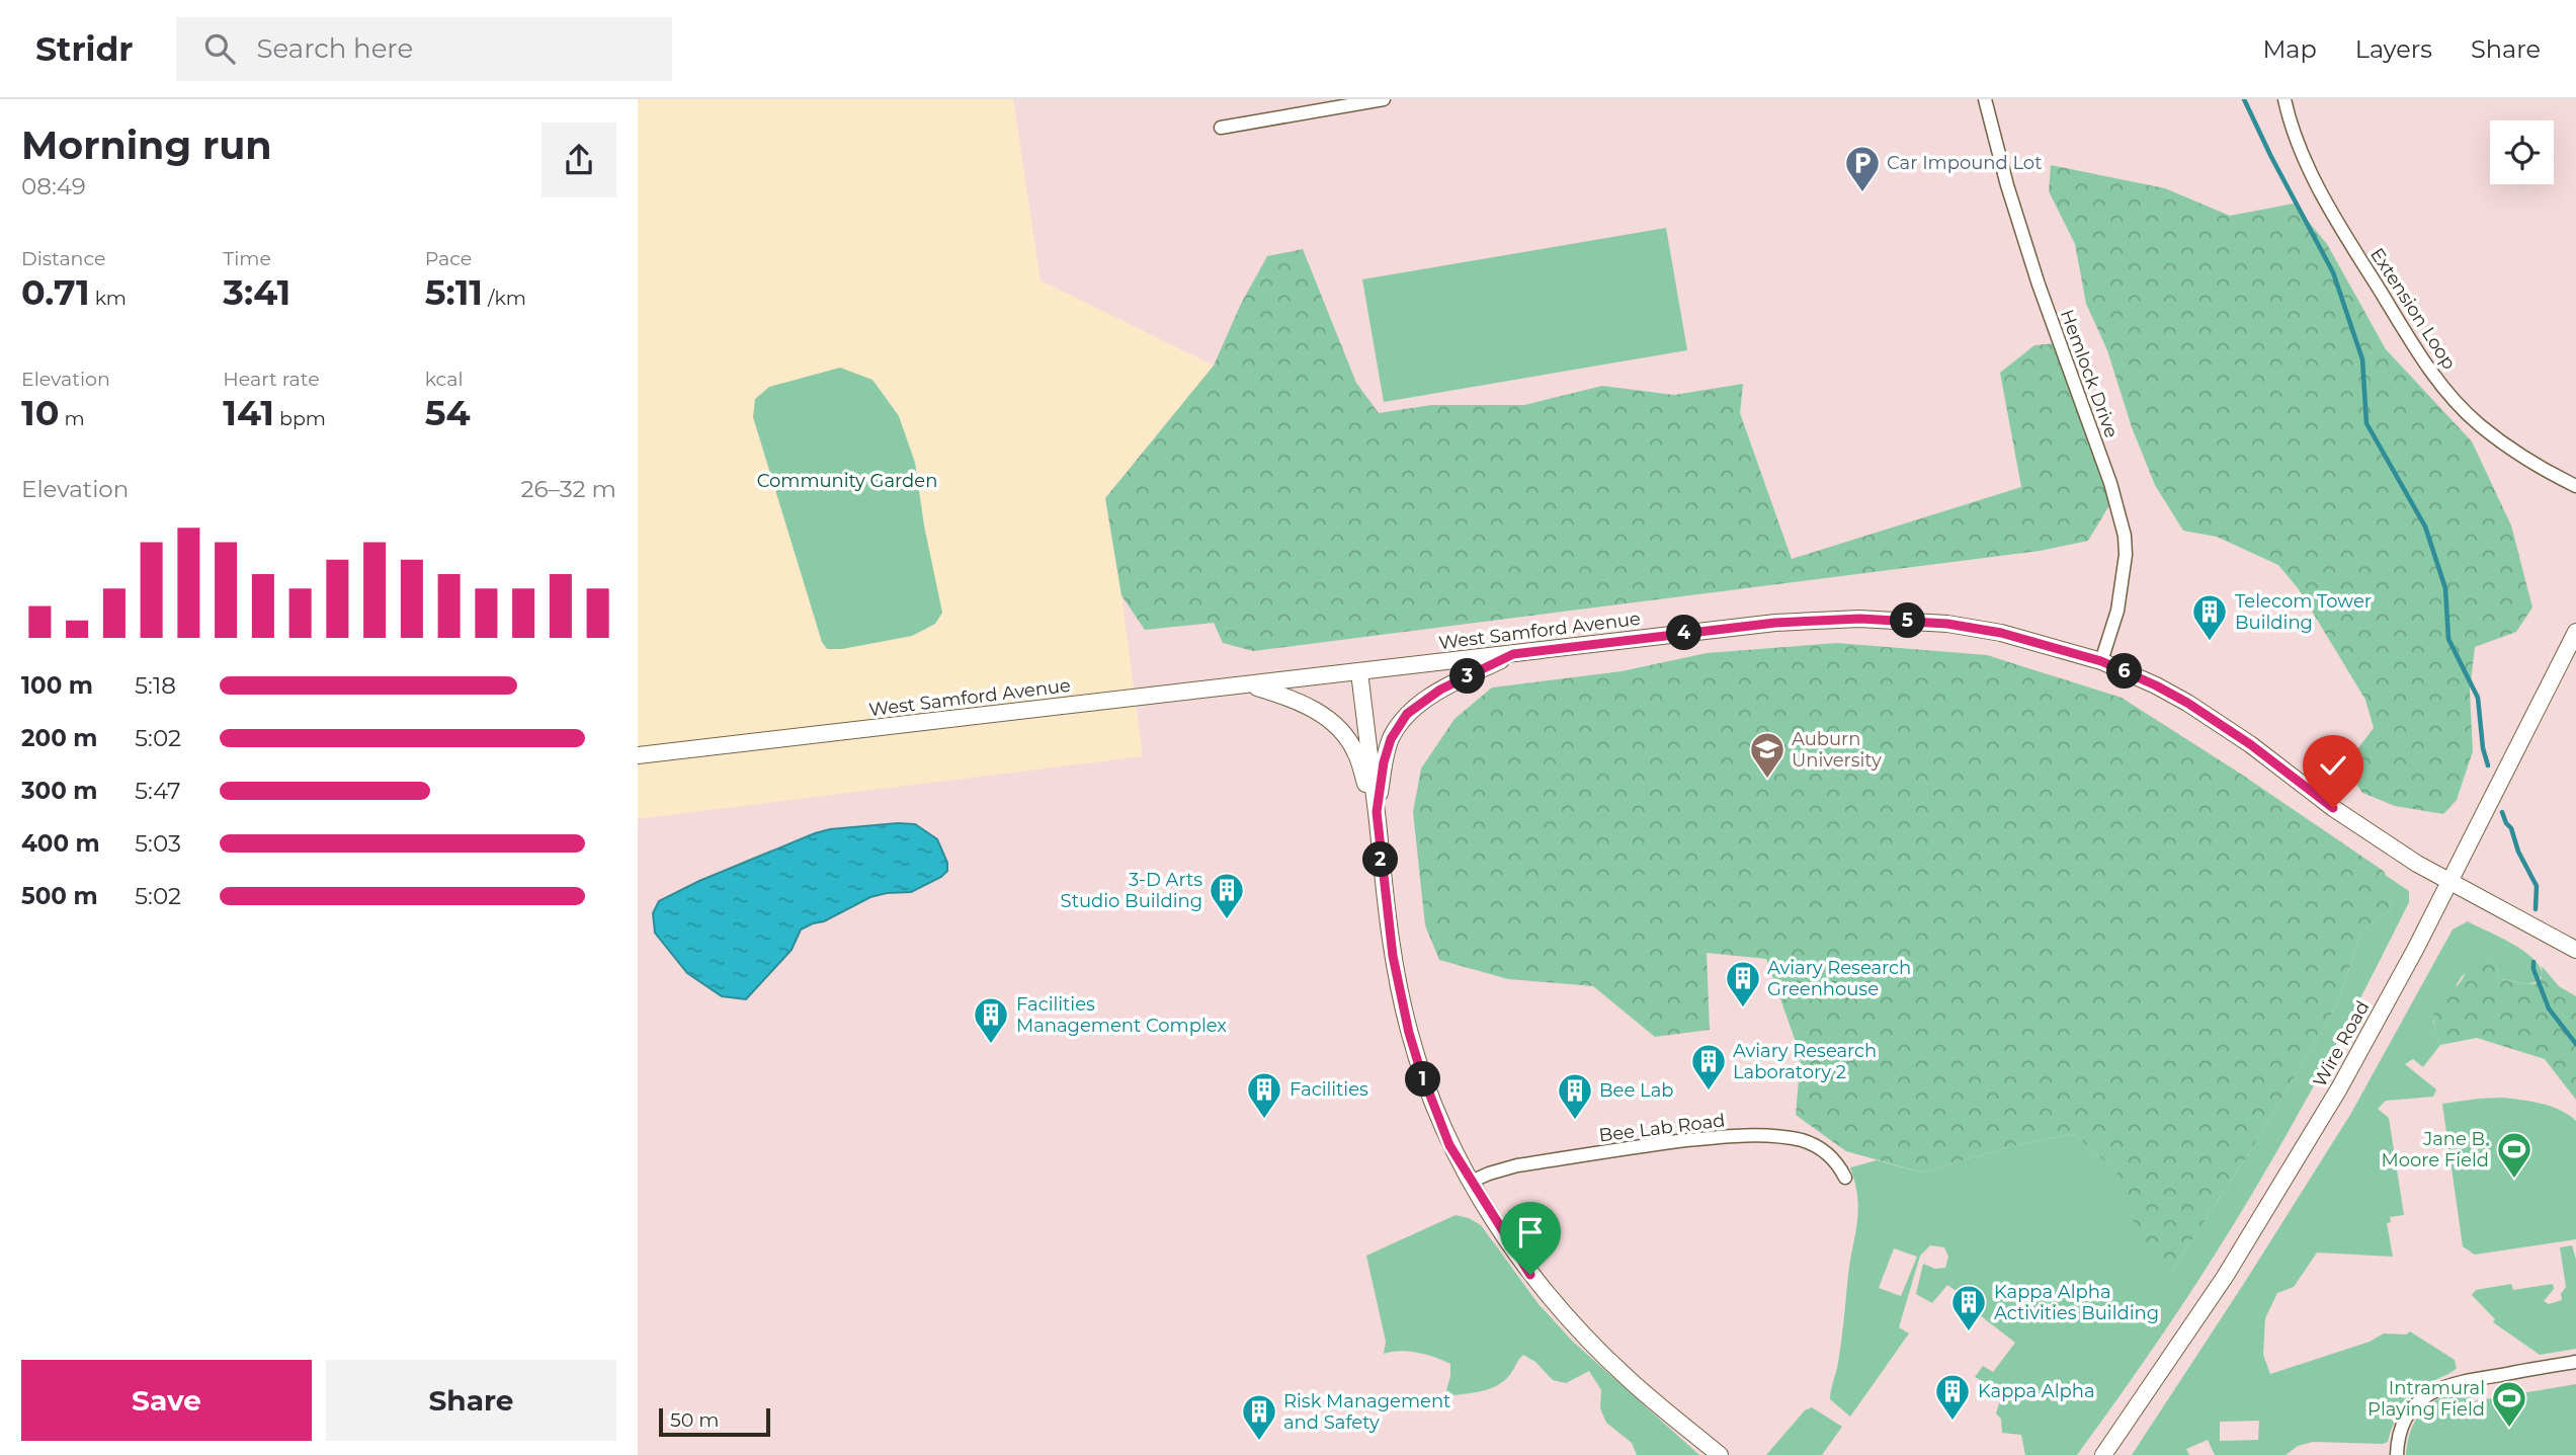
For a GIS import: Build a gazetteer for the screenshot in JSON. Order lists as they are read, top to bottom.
{
  "streets": {
    "street": [
      "Extension Loop",
      "Hemlock Drive",
      "West Samford Avenue",
      "Wire Road",
      "Bee Lab Road"
    ]
  },
  "crossings": [
    ["Hemlock Drive", "West Samford Avenue"],
    ["West Samford Avenue", "Wire Road"]
  ],
  "parks": ["Community Garden"],
  "places": {
    "parking": ["Car Impound Lot"],
    "building": [
      "Telecom Tower Building",
      "3-D Arts Studio Building",
      "Aviary Research Greenhouse",
      "Facilities Management Complex",
      "Aviary Research Laboratory 2",
      "Facilities",
      "Bee Lab",
      "Kappa Alpha Activities Building",
      "Kappa Alpha",
      "Risk Management and Safety"
    ],
    "school or university": ["Auburn University"],
    "sports": ["Jane B. Moore Field", "Intramural Playing Field"]
  },
  "scale_bar": "50 m",
  "page": {
    "header": "Stridr",
    "search": "Search here",
    "nav": ["Map", "Layers", "Share"],
    "heading": ["Morning run", "08:49"],
    "stats": [
      ["Distance", "0.71 km"],
      ["Time", "3:41"],
      ["Pace", "5:11 /km"],
      ["Elevation", "10 m"],
      ["Heart rate", "141 bpm"],
      ["kcal", "54"]
    ],
    "chart": ["Elevation", "26–32 m"],
    "pins": [
      "5",
      "4",
      "6",
      "3",
      "2",
      "1"
    ],
    "list": [
      {
        "name": "100 m",
        "note": "5:18"
      },
      {
        "name": "200 m",
        "note": "5:02"
      },
      {
        "name": "300 m",
        "note": "5:47"
      },
      {
        "name": "400 m",
        "note": "5:03"
      },
      {
        "name": "500 m",
        "note": "5:02"
      }
    ],
    "buttons": ["Save", "Share"],
    "scale": "50 m"
  }
}
